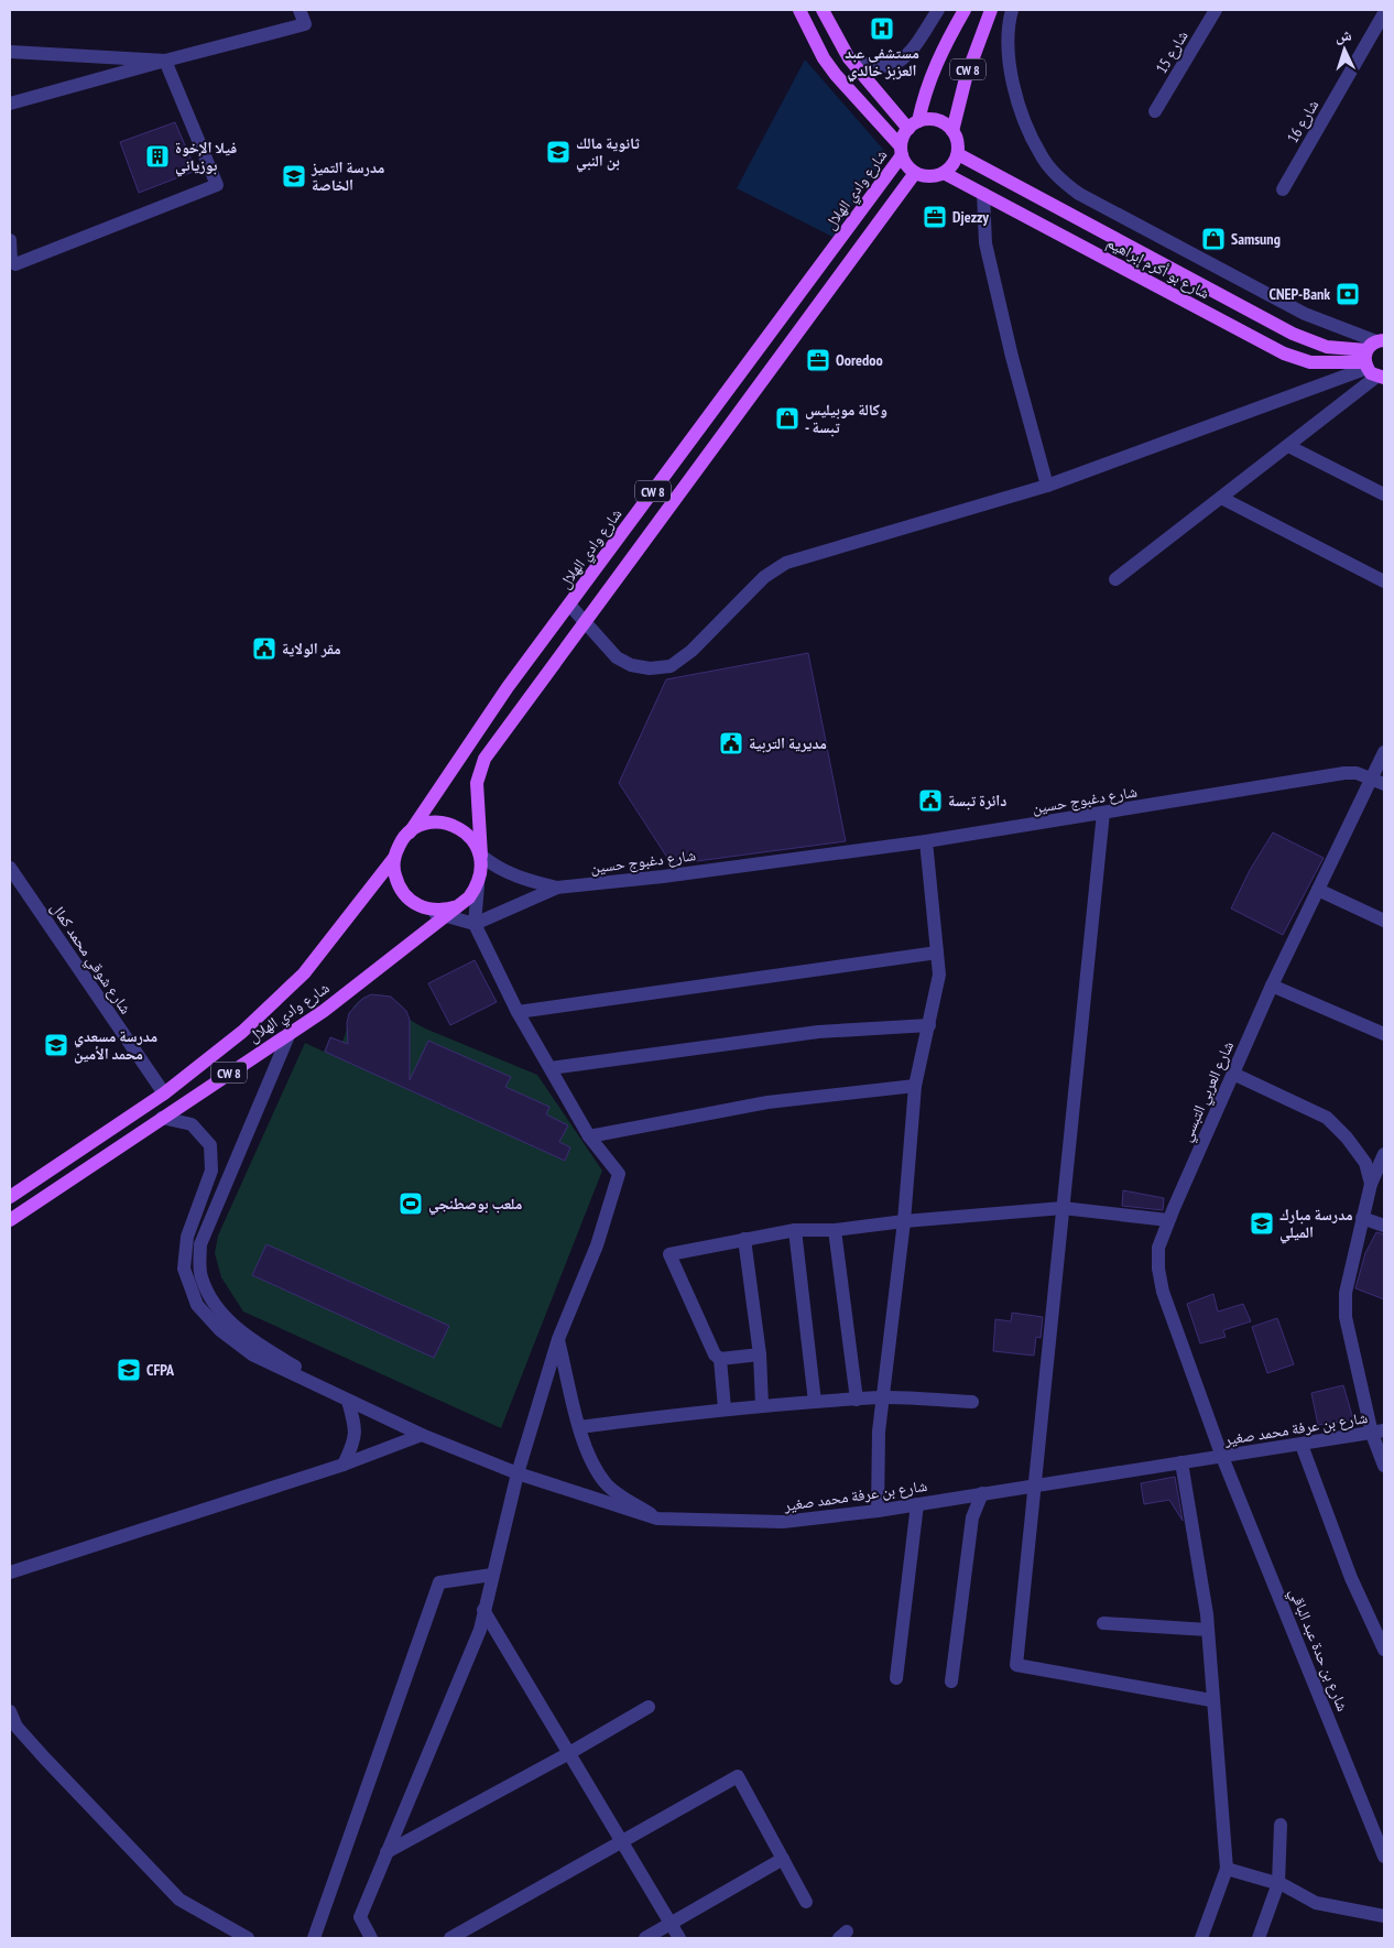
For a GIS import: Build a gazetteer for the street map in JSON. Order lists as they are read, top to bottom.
{
  "streets": {
    "main road": ["CW 8", "شارع وادي الهلال", "شارع بو أكرم إبراهيم"],
    "street": [
      "شارع 15",
      "شارع 16",
      "شارع دغبوج حسين",
      "شارع شوقي محمد كمال",
      "شارع العربي التبسي",
      "شارع بن عرفة محمد صغير",
      "شارع بن حدة عبد الباقي"
    ]
  },
  "crossings": [
    ["CW 8", "شارع وادي الهلال"],
    ["CW 8", "شارع بو أكرم إبراهيم"],
    ["شارع وادي الهلال", "شارع بو أكرم إبراهيم"],
    ["شارع وادي الهلال", "شارع شوقي محمد كمال"],
    ["شارع وادي الهلال", "شارع بن عرفة محمد صغير"],
    ["شارع دغبوج حسين", "شارع العربي التبسي"],
    ["شارع العربي التبسي", "شارع بن عرفة محمد صغير"],
    ["شارع العربي التبسي", "شارع بن حدة عبد الباقي"],
    ["شارع بن عرفة محمد صغير", "شارع بن حدة عبد الباقي"]
  ],
  "places": {
    "hospital": ["مستشفى عبد العزبز خالدي"],
    "school or university": [
      "ثانوية مالك بن النبي",
      "مدرسة التميز الخاصة",
      "مدرسة مسعدي محمد الأمين",
      "مدرسة مبارك الميلي",
      "CFPA"
    ],
    "building": ["فيلا الإخوة بوزياني"],
    "office": ["Djezzy", "Ooredoo"],
    "shop": ["Samsung", "وكالة موبيليس - تبسة"],
    "bank": ["CNEP-Bank"],
    "public building": ["مقر الولاية", "مديرية التربية", "دائرة تبسة"],
    "sports": ["ملعب بوصطنجي"]
  },
  "north": "top"
}
